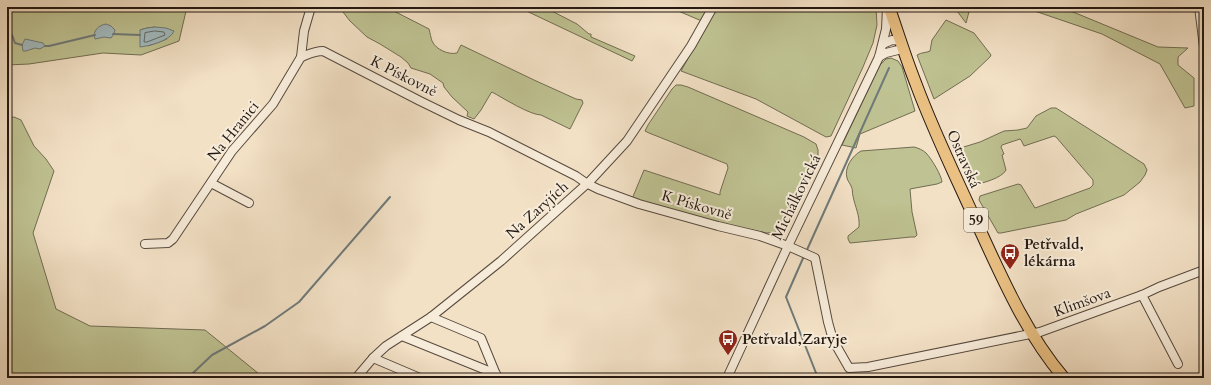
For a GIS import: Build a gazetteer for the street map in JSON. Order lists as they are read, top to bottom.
{
  "streets": {
    "main road": ["Ostravská", "59"],
    "street": [
      "K Pískovně",
      "Na Hranici",
      "Michálkovická",
      "Na Zaryjích",
      "Klimšova"
    ]
  },
  "crossings": [
    ["K Pískovně", "Ostravská"],
    ["K Pískovně", "Michálkovická"],
    ["K Pískovně", "Na Zaryjích"],
    ["K Pískovně", "Klimšova"],
    ["Ostravská", "Michálkovická"],
    ["Ostravská", "Klimšova"]
  ],
  "places": {
    "bus stop": ["Petřvald, lékárna", "Petřvald,Zaryje"]
  }
}
